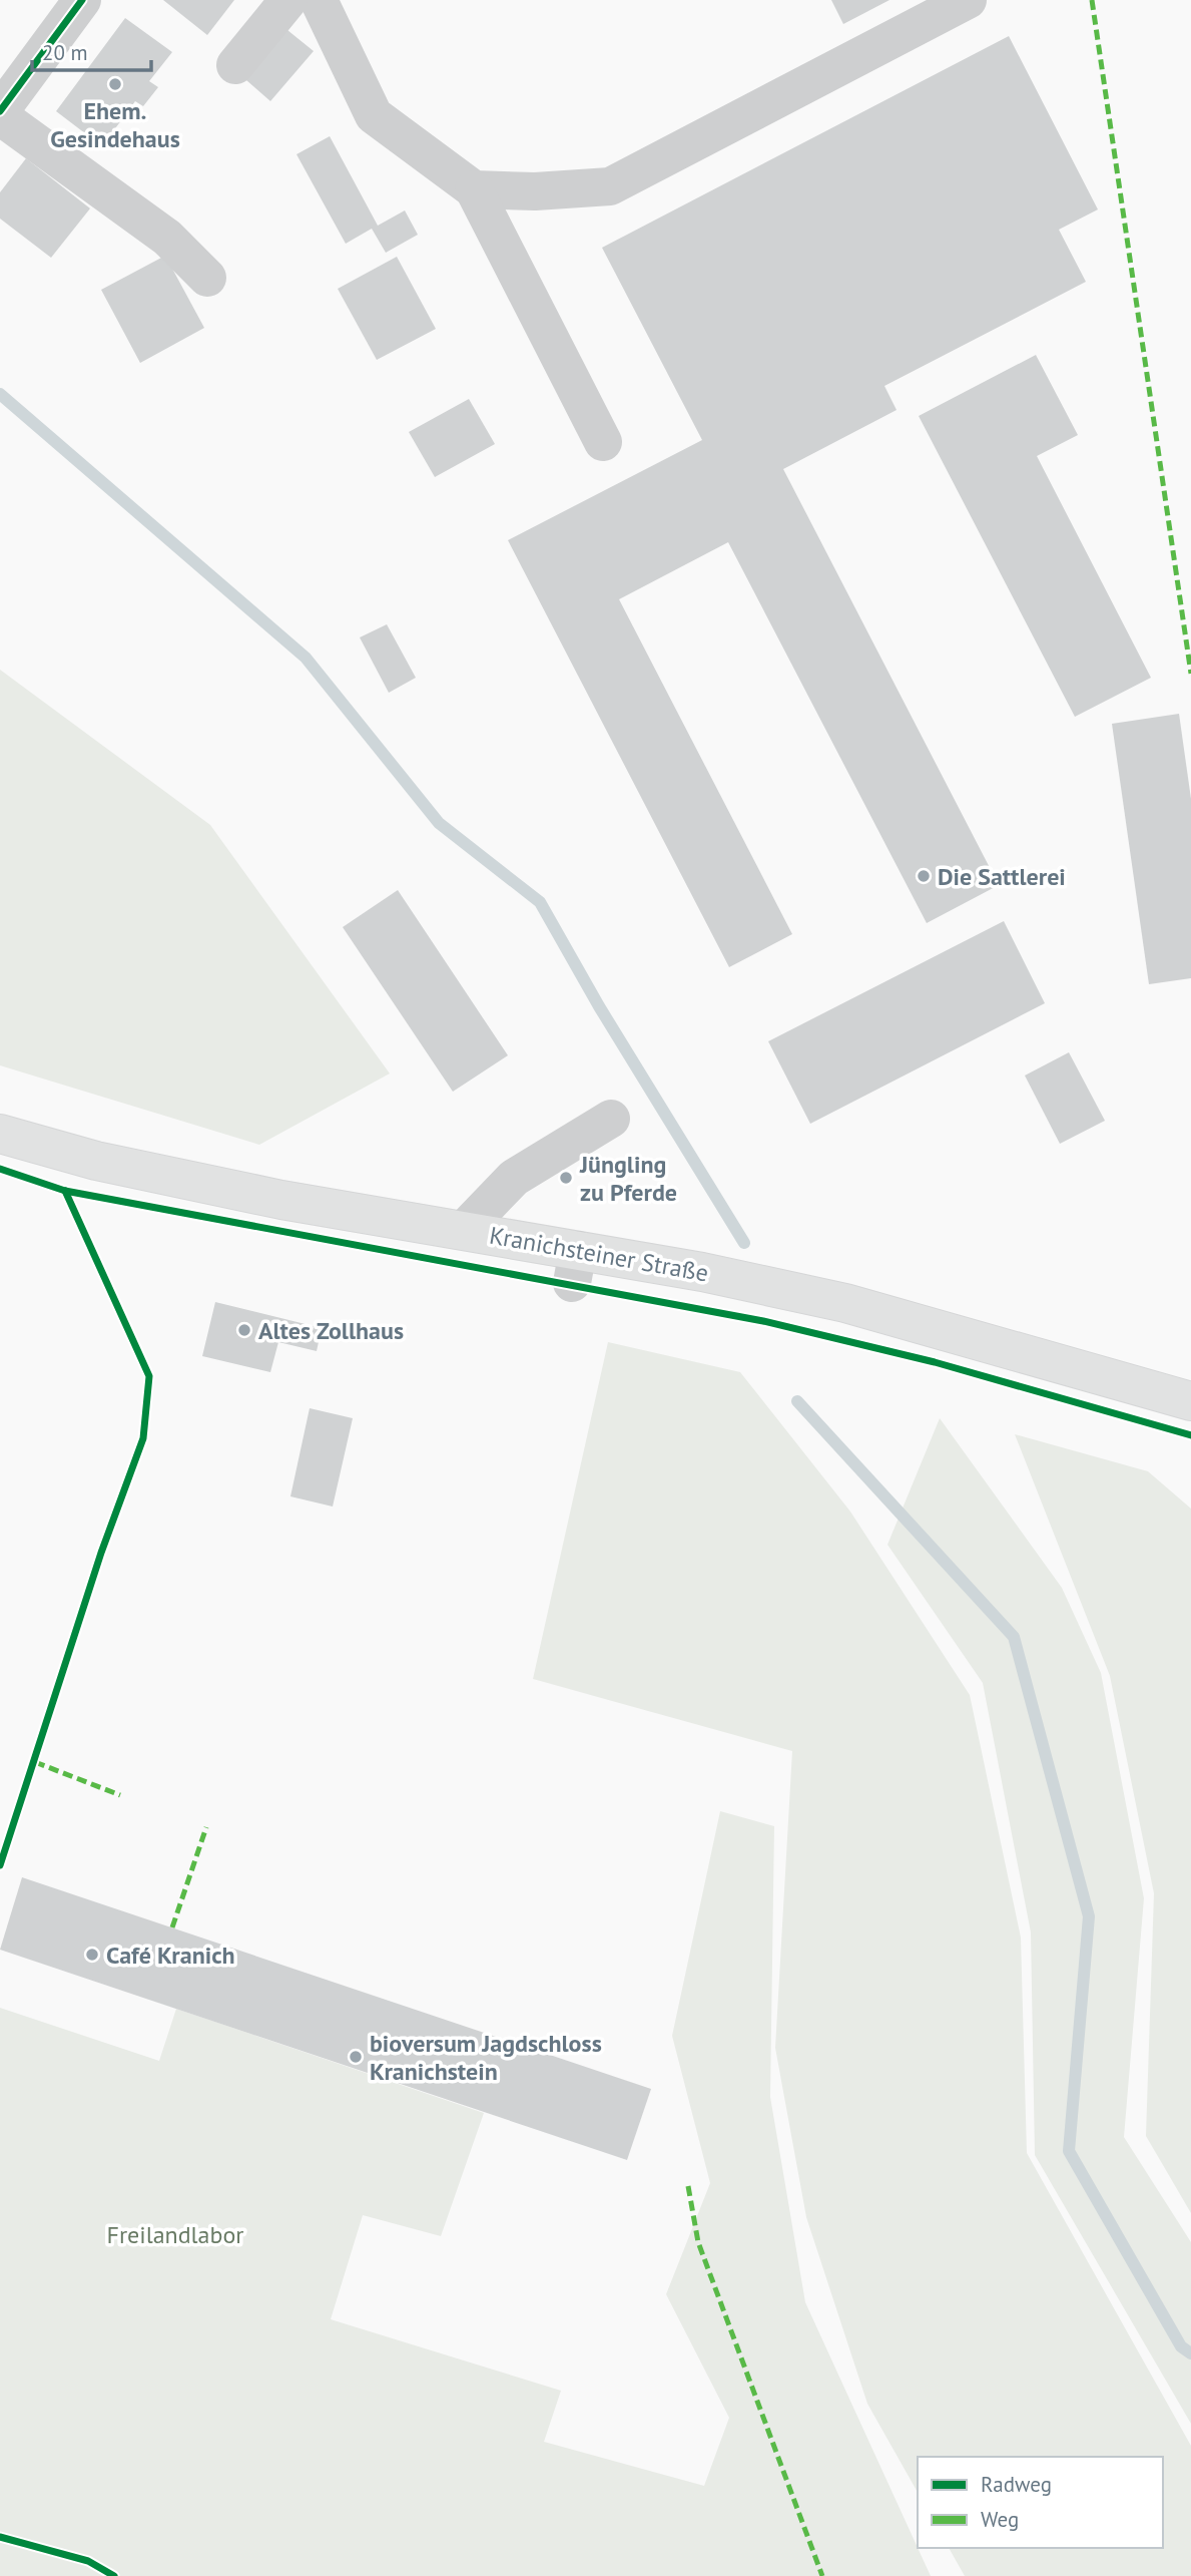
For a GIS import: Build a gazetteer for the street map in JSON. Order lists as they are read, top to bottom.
{
  "streets": {
    "main road": ["Kranichsteiner Straße"]
  },
  "parks": ["Freilandlabor"],
  "places": [
    "Ehem. Gesindehaus",
    "Die Sattlerei",
    "Jüngling zu Pferde",
    "Altes Zollhaus",
    "Café Kranich",
    "bioversum Jagdschloss Kranichstein"
  ],
  "legend": ["Radweg", "Weg"],
  "scale_bar": "20 m"
}
